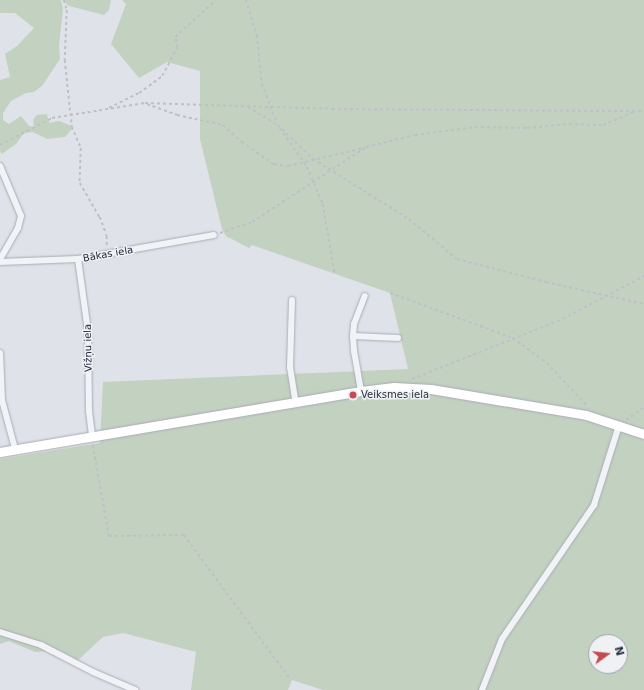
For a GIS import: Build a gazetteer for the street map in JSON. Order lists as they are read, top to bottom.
{
  "streets": {
    "street": ["Bākas iela", "Vižņu iela"]
  },
  "crossings": [
    ["Bākas iela", "Vižņu iela"]
  ],
  "places": ["Veiksmes iela"],
  "north": "right"
}
